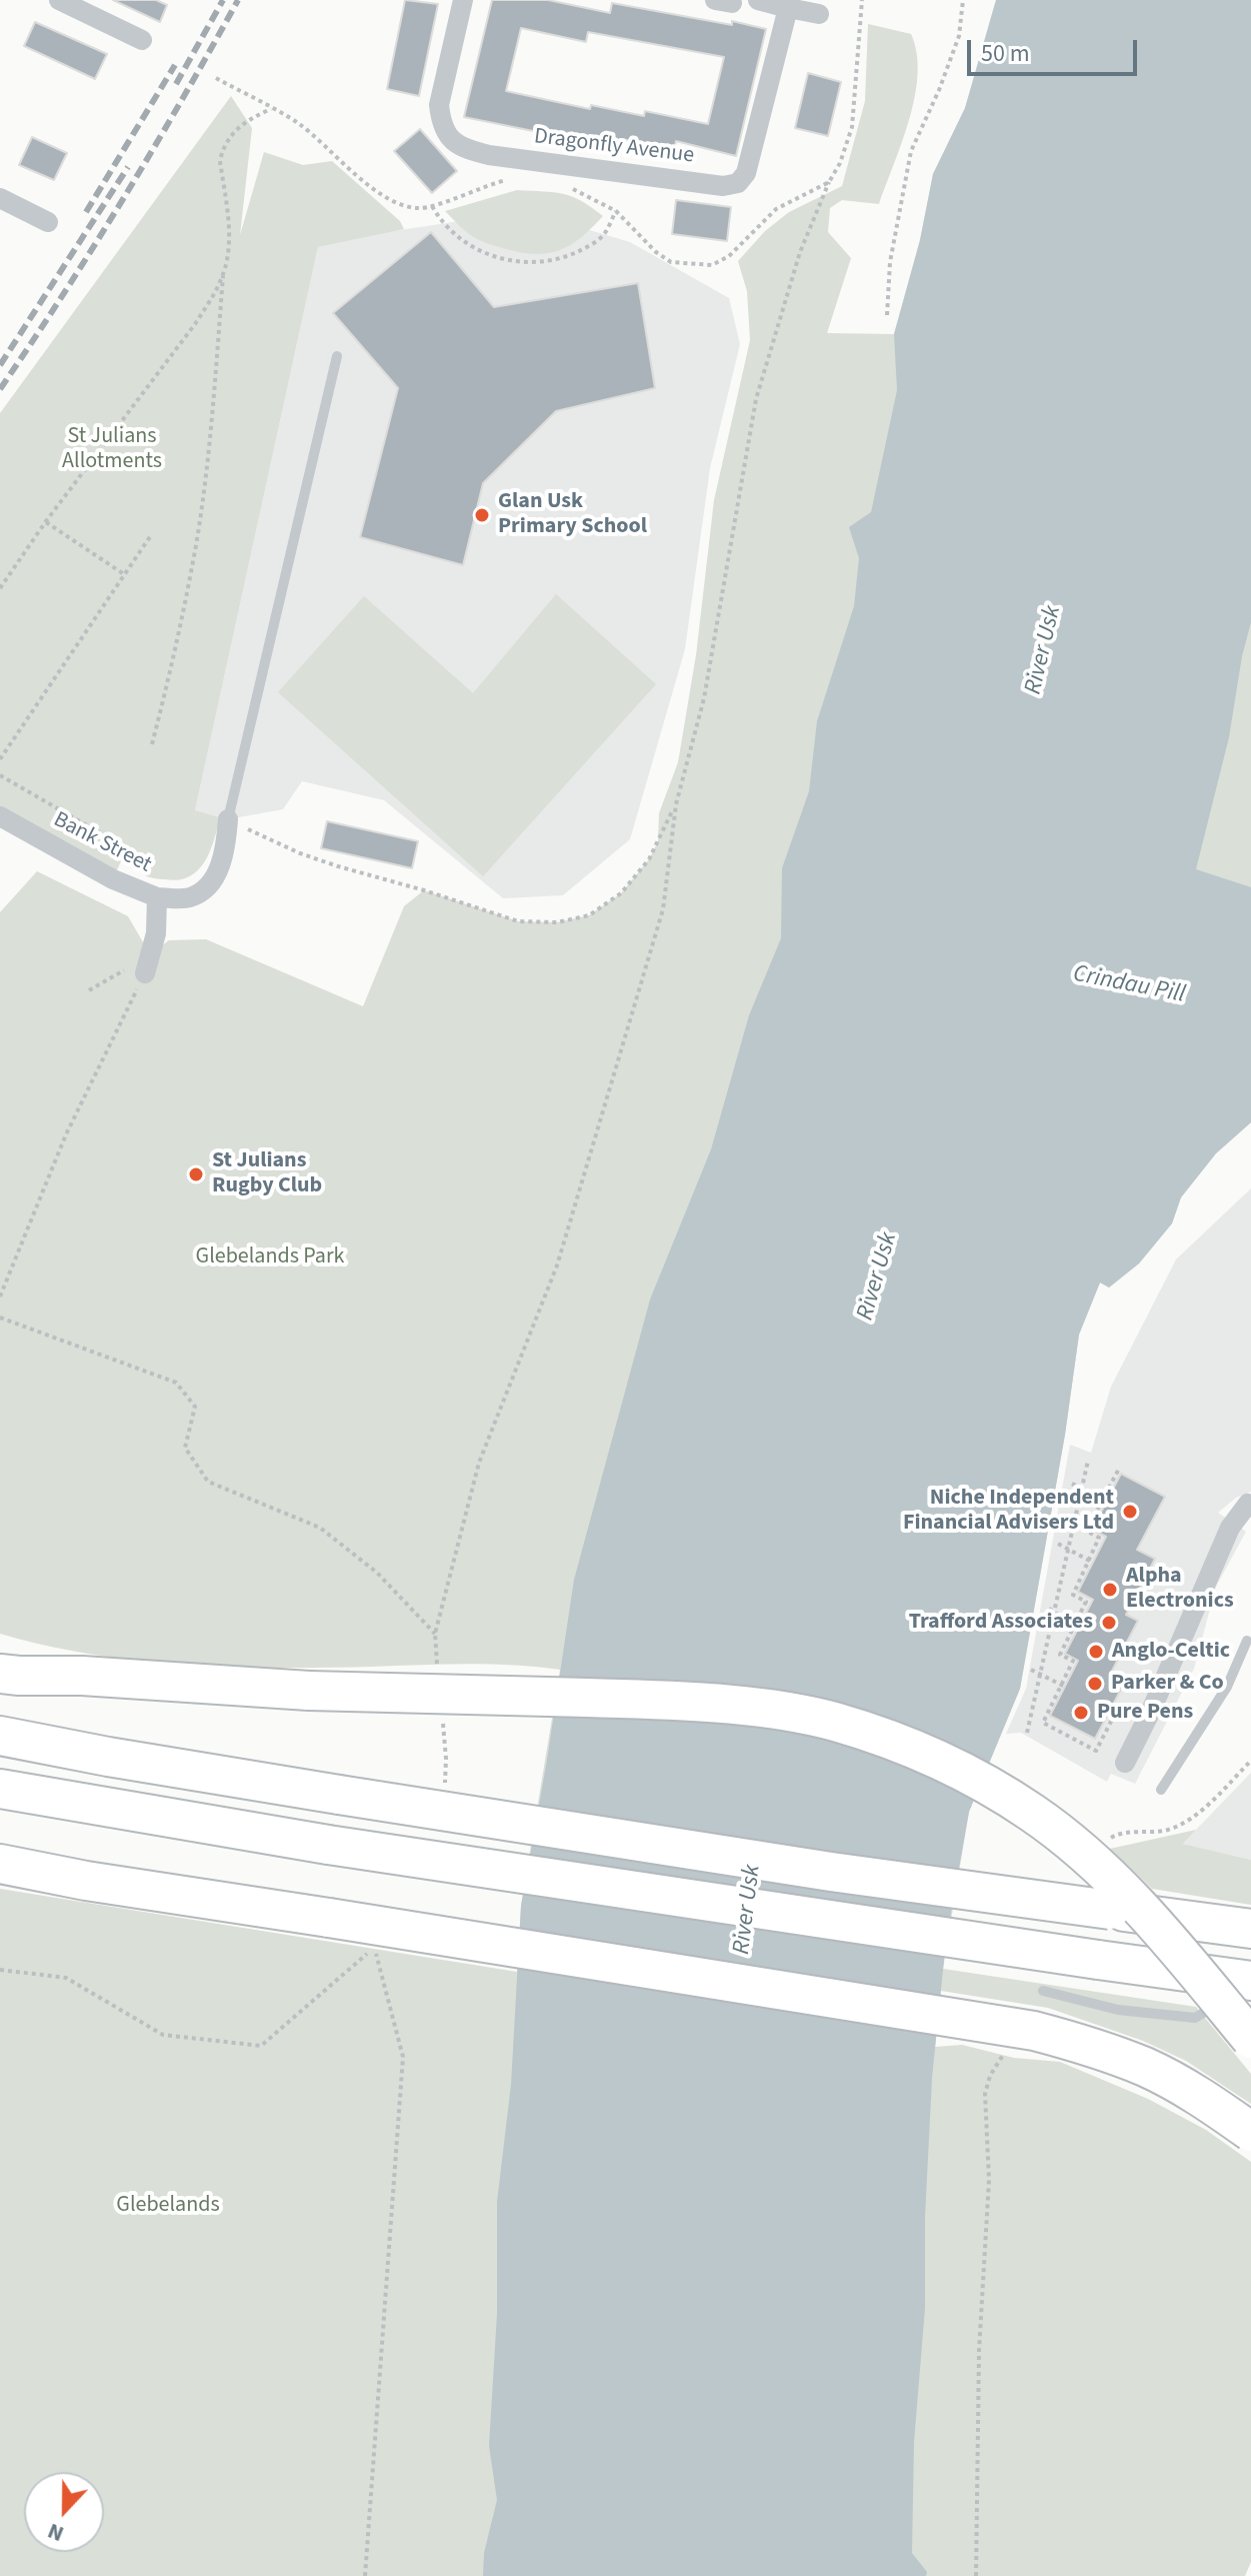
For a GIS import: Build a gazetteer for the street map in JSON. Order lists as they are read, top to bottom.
{
  "streets": {
    "street": ["Dragonfly Avenue", "Bank Street"]
  },
  "water": ["River Usk", "Crindau Pill"],
  "parks": ["St Julians Allotments", "Glebelands Park", "Glebelands"],
  "places": [
    "Glan Usk Primary School",
    "St Julians Rugby Club",
    "Niche Independent Financial Advisers Ltd",
    "Alpha Electronics",
    "Trafford Associates",
    "Anglo-Celtic",
    "Parker & Co",
    "Pure Pens"
  ],
  "scale_bar": "50 m",
  "north": "bottom"
}
